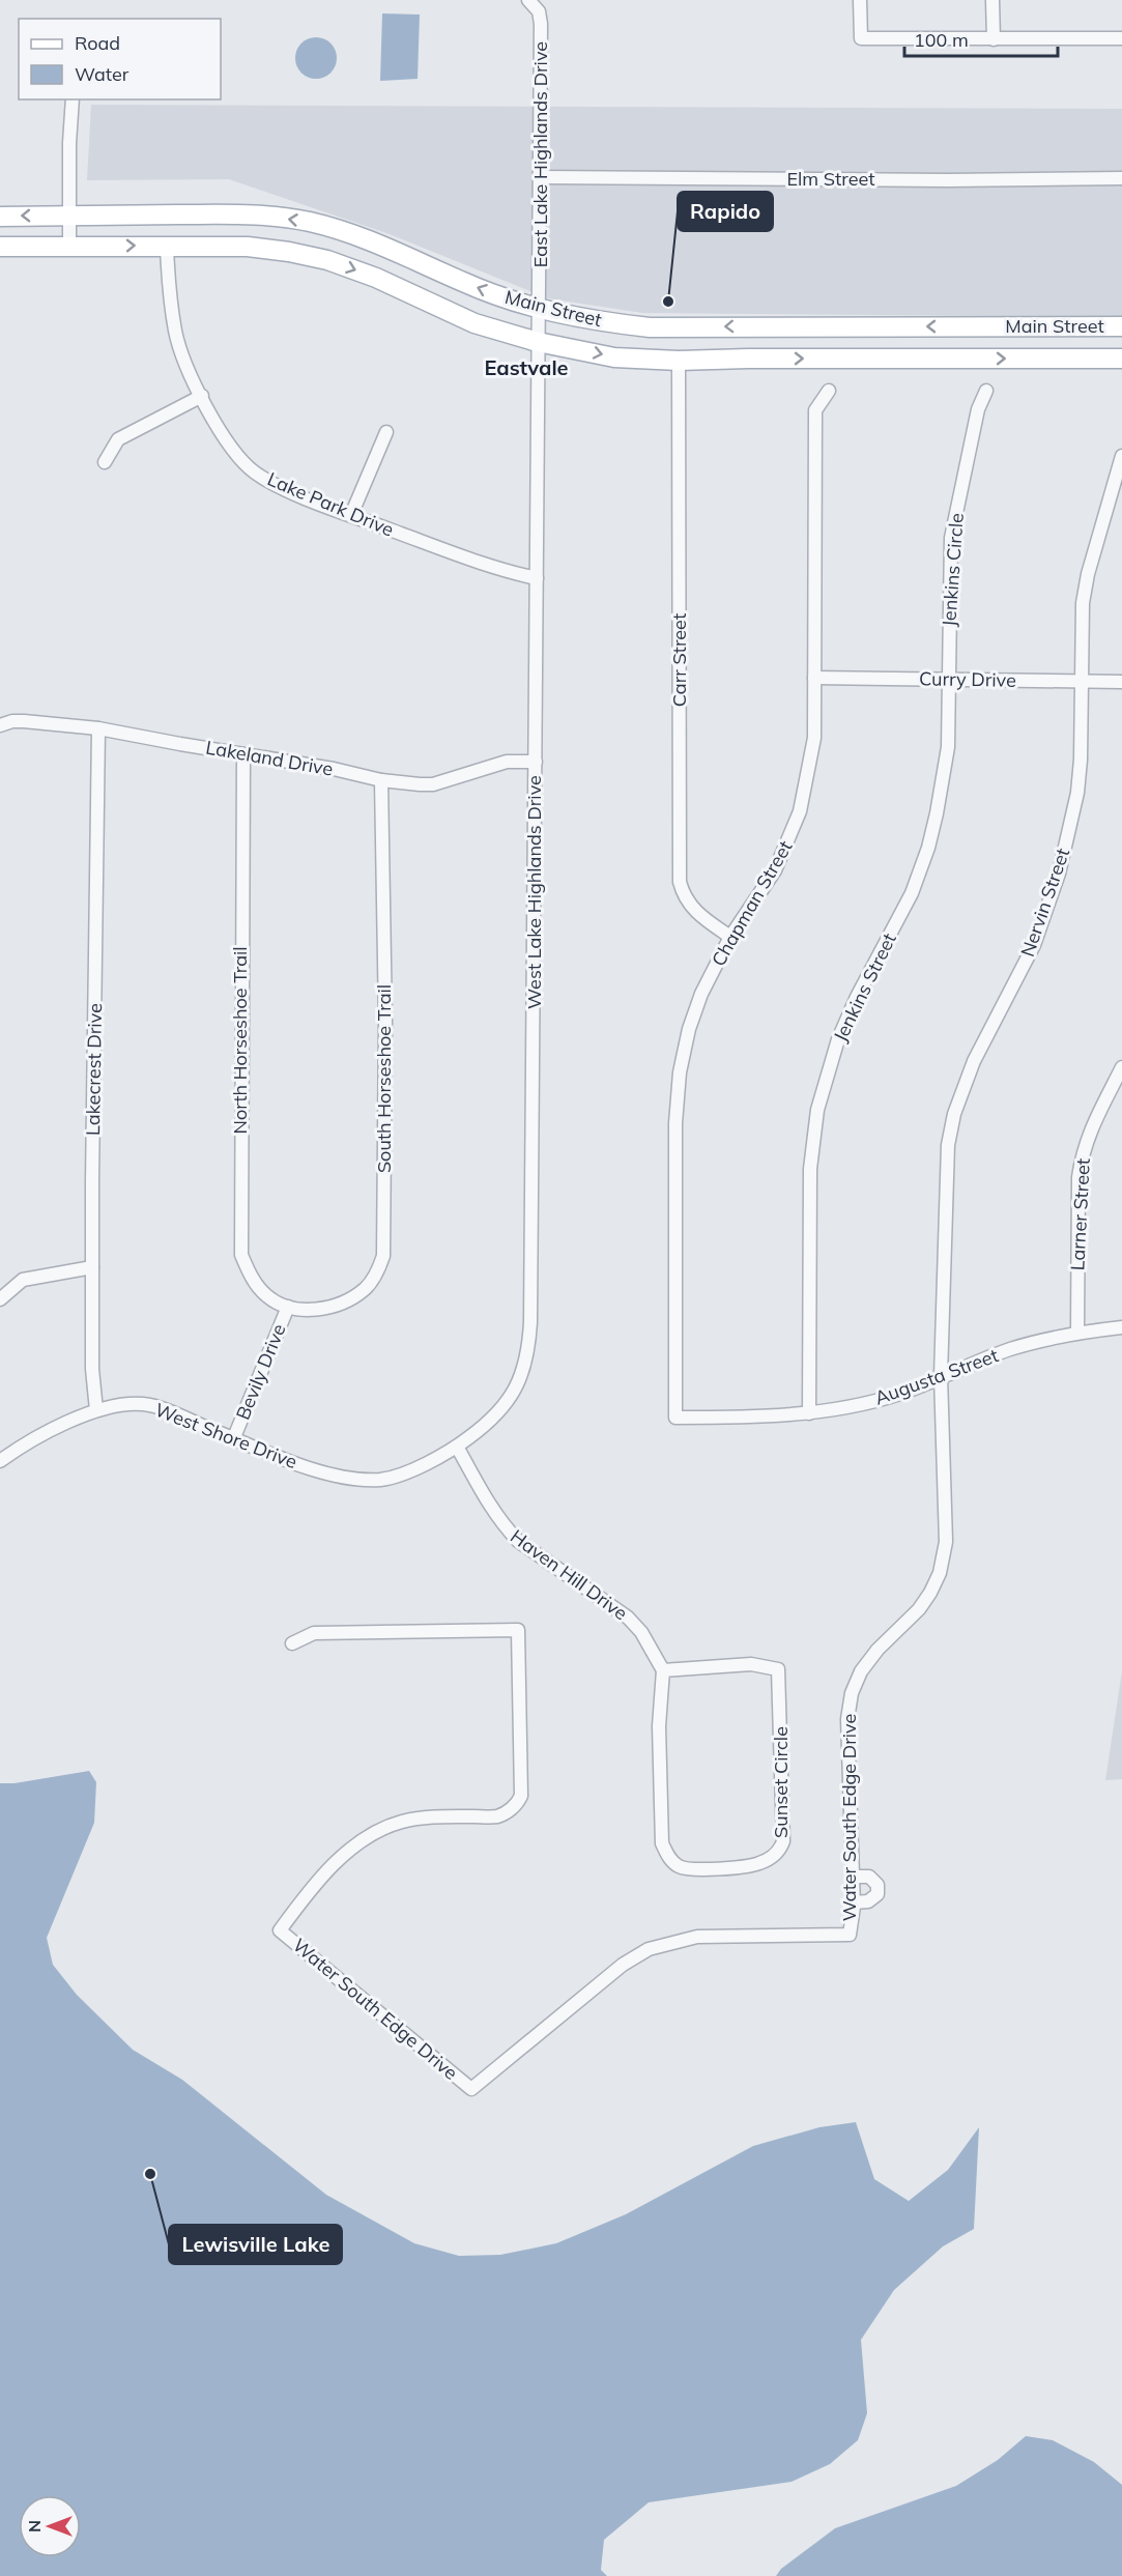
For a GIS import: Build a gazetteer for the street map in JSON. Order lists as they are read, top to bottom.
{
  "streets": {
    "main road": ["Main Street"],
    "street": [
      "East Lake Highlands Drive",
      "Elm Street",
      "Lake Park Drive",
      "Jenkins Circle",
      "Carr Street",
      "Curry Drive",
      "Lakeland Drive",
      "West Lake Highlands Drive",
      "Nervin Street",
      "Chapman Street",
      "Jenkins Street",
      "North Horseshoe Trail",
      "Lakecrest Drive",
      "South Horseshoe Trail",
      "Larner Street",
      "Bevily Drive",
      "Augusta Street",
      "West Shore Drive",
      "Haven Hill Drive",
      "Sunset Circle",
      "Water South Edge Drive"
    ]
  },
  "crossings": [
    ["East Lake Highlands Drive", "Elm Street"],
    ["East Lake Highlands Drive", "Main Street"],
    ["East Lake Highlands Drive", "West Lake Highlands Drive"],
    ["Main Street", "Lake Park Drive"],
    ["Main Street", "Carr Street"],
    ["Main Street", "West Lake Highlands Drive"],
    ["Lake Park Drive", "West Lake Highlands Drive"],
    ["Jenkins Circle", "Curry Drive"],
    ["Jenkins Circle", "Jenkins Street"],
    ["Carr Street", "Chapman Street"],
    ["Curry Drive", "Nervin Street"],
    ["Curry Drive", "Chapman Street"],
    ["Curry Drive", "Jenkins Street"],
    ["Lakeland Drive", "West Lake Highlands Drive"],
    ["Lakeland Drive", "North Horseshoe Trail"],
    ["Lakeland Drive", "Lakecrest Drive"],
    ["Lakeland Drive", "South Horseshoe Trail"],
    ["West Lake Highlands Drive", "West Shore Drive"],
    ["West Lake Highlands Drive", "Haven Hill Drive"],
    ["Nervin Street", "Augusta Street"],
    ["Nervin Street", "Water South Edge Drive"],
    ["Chapman Street", "Augusta Street"],
    ["Jenkins Street", "Augusta Street"],
    ["North Horseshoe Trail", "South Horseshoe Trail"],
    ["North Horseshoe Trail", "Bevily Drive"],
    ["Lakecrest Drive", "West Shore Drive"],
    ["South Horseshoe Trail", "Bevily Drive"],
    ["Larner Street", "Augusta Street"],
    ["Bevily Drive", "West Shore Drive"],
    ["Augusta Street", "Water South Edge Drive"],
    ["West Shore Drive", "Haven Hill Drive"],
    ["Haven Hill Drive", "Sunset Circle"]
  ],
  "districts": ["Eastvale"],
  "places": ["Rapido", "Lewisville Lake"],
  "legend": ["Road", "Water"],
  "scale_bar": "100 m",
  "north": "left"
}
